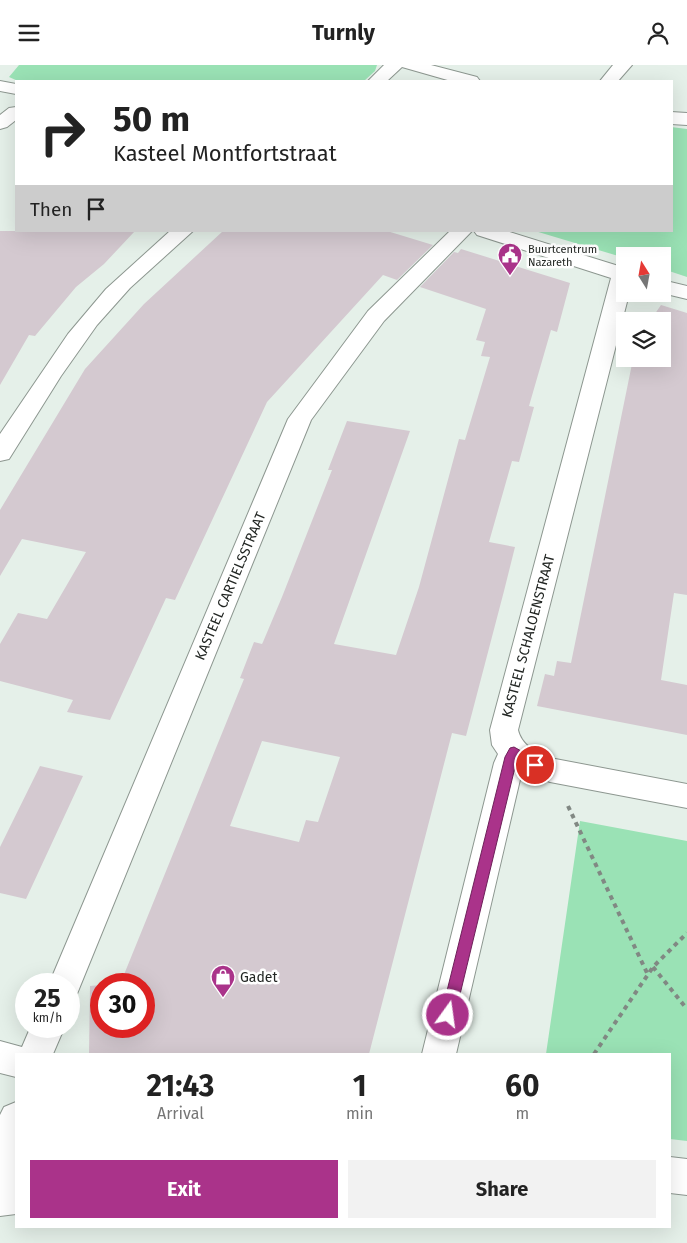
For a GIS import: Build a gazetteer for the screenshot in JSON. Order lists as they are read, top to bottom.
{
  "streets": {
    "street": ["KASTEEL CARTIELSSTRAAT", "KASTEEL SCHALOENSTRAAT"]
  },
  "places": {
    "public building": ["Buurtcentrum Nazareth"],
    "shop": ["Gadet"]
  },
  "north": "top",
  "page": {
    "header": "Turnly",
    "turn": ["50 m", "Kasteel Montfortstraat"],
    "then": "Then",
    "speed": "25 km/h",
    "limit": "30",
    "eta": [
      "21:43",
      "Arrival",
      "1",
      "min",
      "60",
      "m"
    ],
    "buttons": ["Exit", "Share"]
  }
}
